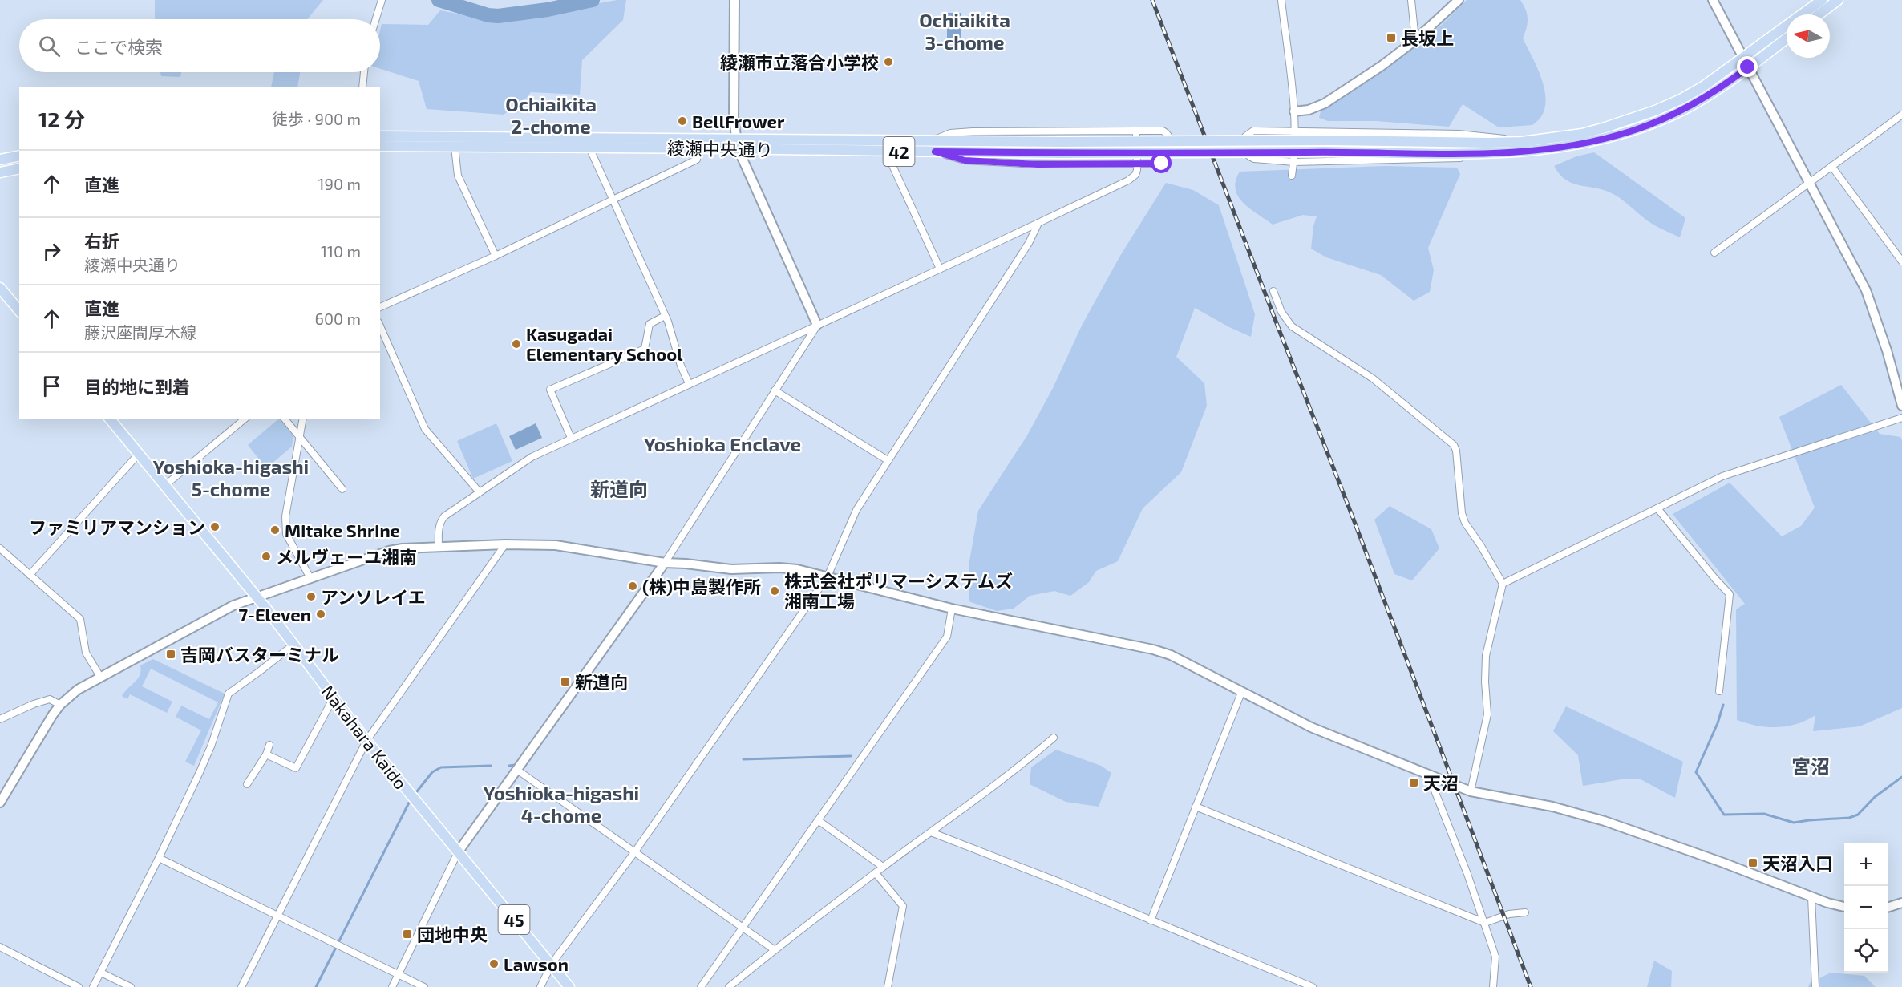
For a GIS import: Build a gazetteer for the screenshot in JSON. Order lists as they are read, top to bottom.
{
  "streets": {
    "main road": [
      "綾瀬中央通り",
      "42",
      "Nakahara Kaido",
      "45"
    ]
  },
  "crossings": [
    ["綾瀬中央通り", "42"]
  ],
  "districts": [
    "Ochiaikita 3-chome",
    "Ochiaikita 2-chome",
    "Yoshioka Enclave",
    "Yoshioka-higashi 5-chome",
    "新道向",
    "宮沼",
    "Yoshioka-higashi 4-chome"
  ],
  "places": {
    "transit": [
      "長坂上",
      "吉岡バスターミナル",
      "新道向",
      "天沼",
      "天沼入口",
      "団地中央"
    ],
    "other": [
      "綾瀬市立落合小学校",
      "BellFrower",
      "Kasugadai Elementary School",
      "ファミリアマンション",
      "Mitake Shrine",
      "メルヴェーユ湘南",
      "(株)中島製作所",
      "株式会社ポリマーシステムズ 湘南工場",
      "アンソレイエ",
      "7-Eleven",
      "Lawson"
    ]
  },
  "north": "left",
  "page": {
    "search": "ここで検索",
    "heading": ["12 分", "徒歩 · 900 m"],
    "list": [
      ["直進", "190 m"],
      ["右折", "綾瀬中央通り", "110 m"],
      ["直進", "藤沢座間厚木線", "600 m"],
      "目的地に到着"
    ],
    "map_buttons": ["+", "−"]
  }
}
